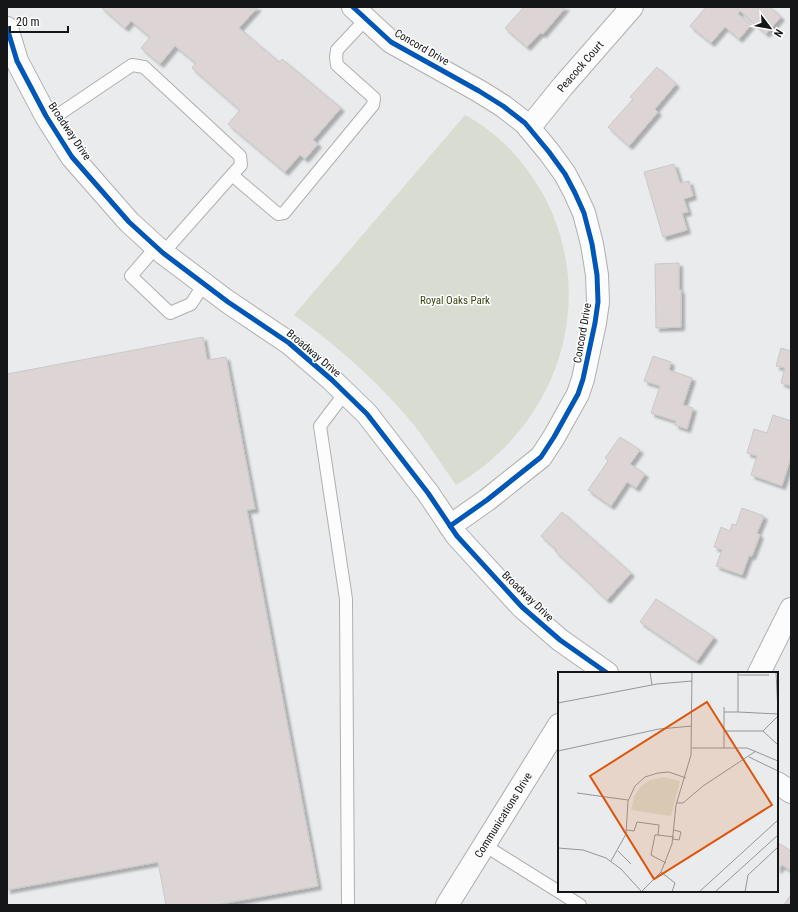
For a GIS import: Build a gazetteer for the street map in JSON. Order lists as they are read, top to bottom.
{
  "streets": {
    "street": [
      "Concord Drive",
      "Peacock Court",
      "Broadway Drive",
      "Communications Drive"
    ]
  },
  "crossings": [
    ["Concord Drive", "Peacock Court"],
    ["Concord Drive", "Broadway Drive"]
  ],
  "parks": ["Royal Oaks Park"],
  "scale_bar": "20 m",
  "north": "bottom right"
}
